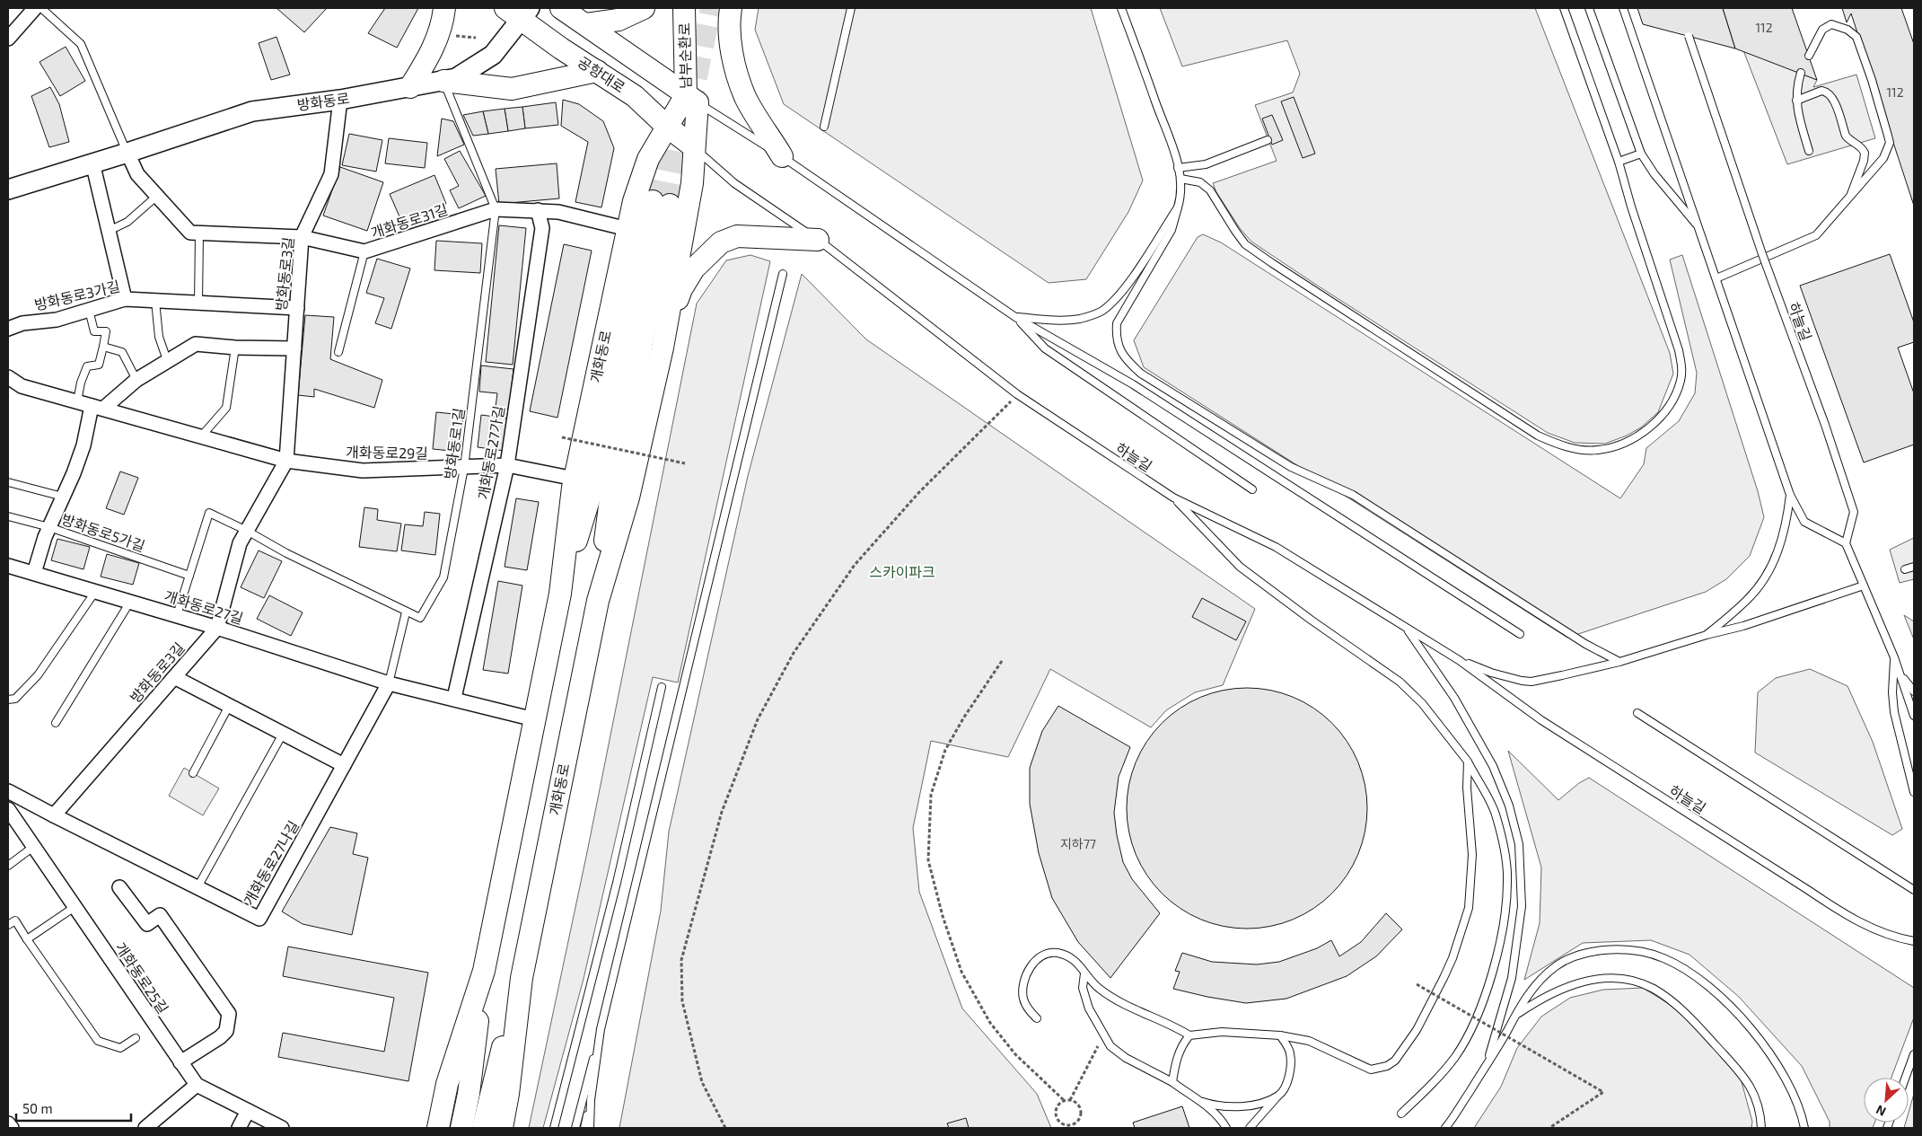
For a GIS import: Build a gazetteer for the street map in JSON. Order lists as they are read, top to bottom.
{
  "streets": {
    "main road": [
      "남부순환로",
      "공항대로",
      "방화동로",
      "개화동로"
    ],
    "street": [
      "개화동로31길",
      "방화동로3길",
      "방화동로3가길",
      "개화동로29길",
      "개화동로27가길",
      "개화동로27길",
      "개화동로27나길",
      "개화동로25길"
    ],
    "lane": ["하늘길", "방화동로1길", "방화동로5가길"]
  },
  "crossings": [
    ["남부순환로", "공항대로"],
    ["남부순환로", "하늘길"],
    ["남부순환로", "개화동로"],
    ["공항대로", "방화동로"],
    ["공항대로", "하늘길"],
    ["공항대로", "개화동로"],
    ["방화동로", "개화동로31길"],
    ["방화동로", "방화동로3길"],
    ["방화동로", "방화동로1길"],
    ["개화동로31길", "방화동로3길"],
    ["개화동로31길", "개화동로"],
    ["개화동로31길", "방화동로1길"],
    ["개화동로31길", "개화동로27가길"],
    ["방화동로3길", "방화동로3가길"],
    ["방화동로3길", "방화동로1길"],
    ["방화동로3길", "개화동로29길"],
    ["방화동로3길", "개화동로27길"],
    ["방화동로3길", "개화동로27나길"],
    ["하늘길", "개화동로"],
    ["개화동로", "개화동로29길"],
    ["개화동로", "개화동로27길"],
    ["방화동로1길", "개화동로29길"],
    ["개화동로29길", "개화동로27가길"],
    ["개화동로27가길", "개화동로27길"],
    ["개화동로27길", "개화동로27나길"]
  ],
  "parks": ["스카이파크"],
  "house_numbers": ["112", "112", "지하77"],
  "scale_bar": "50 m",
  "north": "bottom left"
}
